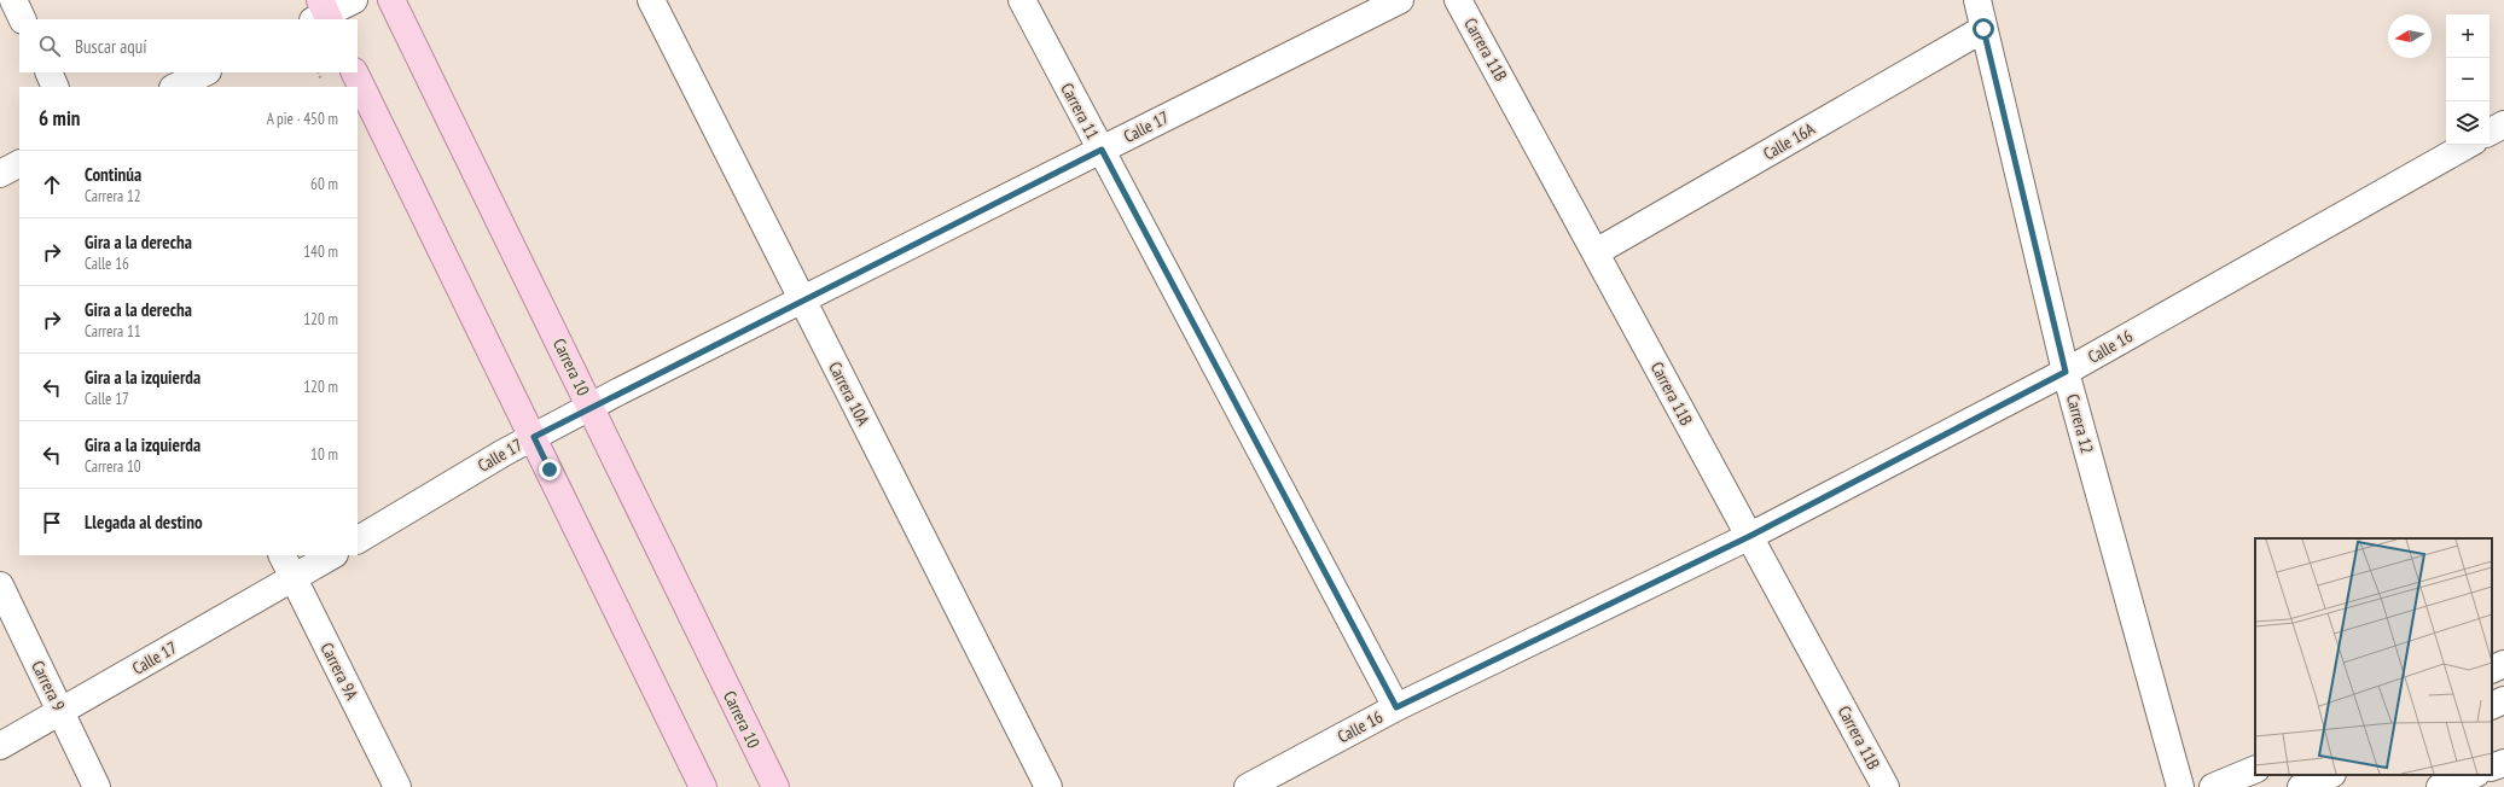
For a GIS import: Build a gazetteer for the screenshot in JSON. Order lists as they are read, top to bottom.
{
  "streets": {
    "main road": ["Carrera 10"],
    "street": [
      "Carrera 11B",
      "Carrera 11",
      "Calle 17",
      "Calle 16A",
      "Calle 16",
      "Carrera 10A",
      "Carrera 12",
      "Carrera 9A",
      "Carrera 9"
    ]
  },
  "crossings": [
    ["Carrera 11B", "Calle 16A"],
    ["Carrera 11B", "Calle 16"],
    ["Carrera 11", "Calle 17"],
    ["Carrera 11", "Calle 16"],
    ["Calle 17", "Carrera 10"],
    ["Calle 17", "Carrera 10A"],
    ["Calle 17", "Carrera 9A"],
    ["Calle 17", "Carrera 9"],
    ["Calle 16A", "Carrera 12"],
    ["Calle 16", "Carrera 12"]
  ],
  "north": "left",
  "page": {
    "map_buttons": ["+", "−"],
    "search": "Buscar aquí",
    "heading": ["6 min", "A pie · 450 m"],
    "list": [
      ["Continúa", "Carrera 12", "60 m"],
      ["Gira a la derecha", "Calle 16", "140 m"],
      ["Gira a la derecha", "Carrera 11", "120 m"],
      ["Gira a la izquierda", "Calle 17", "120 m"],
      ["Gira a la izquierda", "Carrera 10", "10 m"],
      "Llegada al destino"
    ]
  }
}
